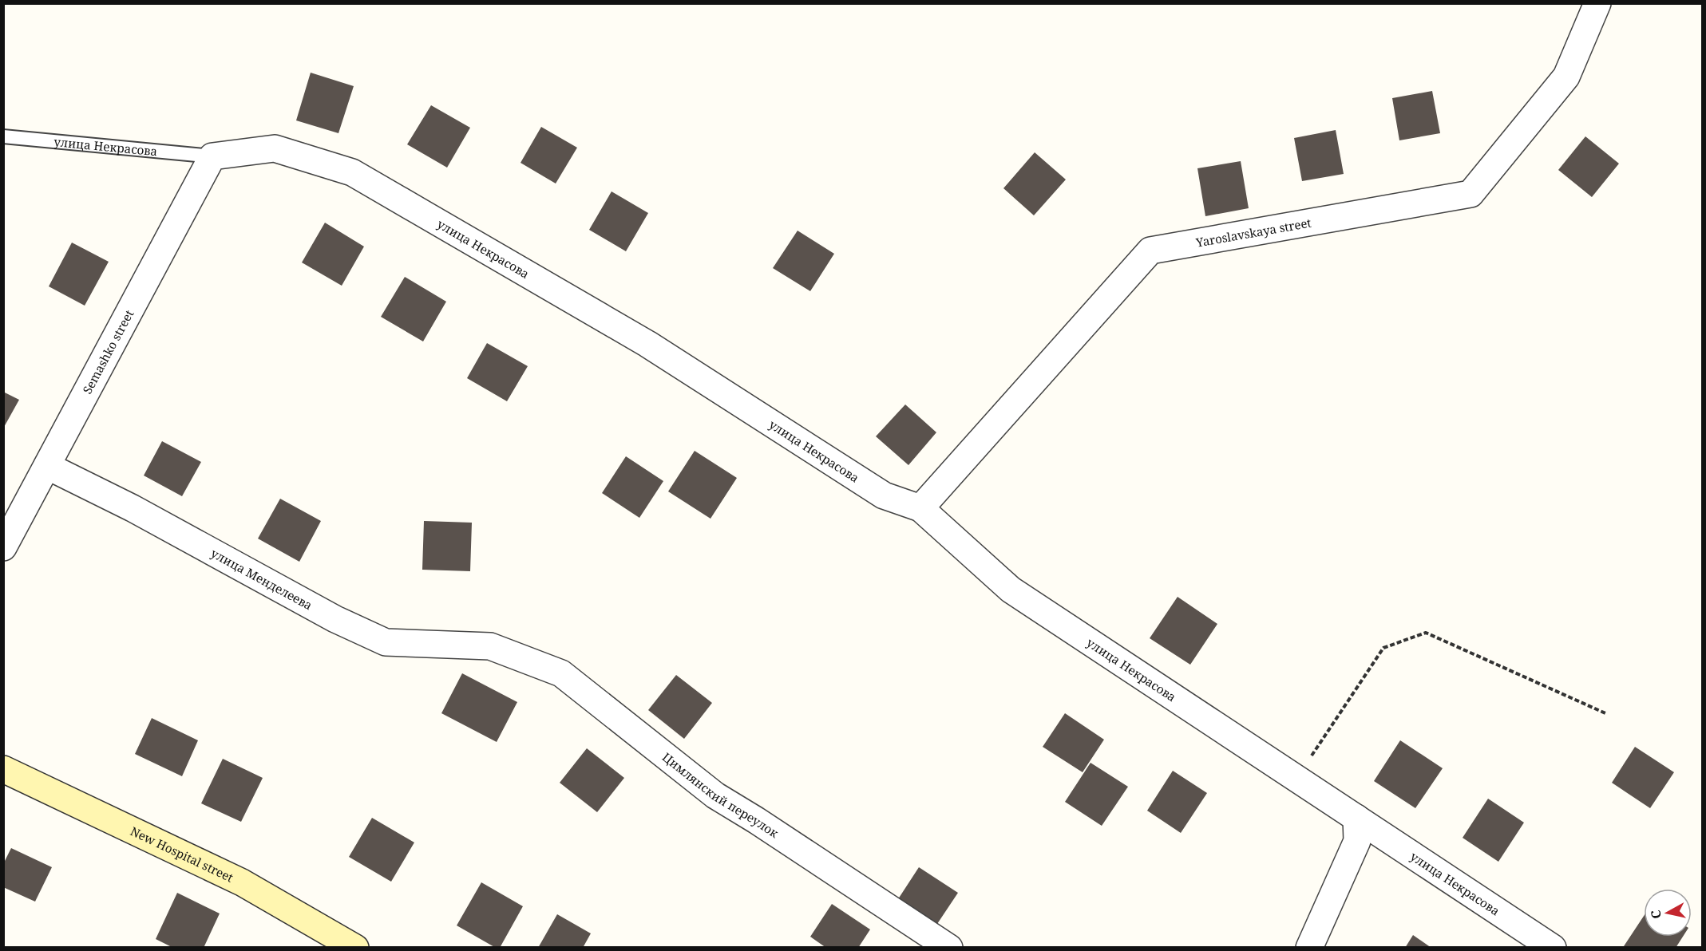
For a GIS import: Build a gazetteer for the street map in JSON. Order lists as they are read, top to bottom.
{
  "streets": {
    "street": [
      "улица Некрасова",
      "Yaroslavskaya street",
      "Semashko street",
      "улица Менделеева",
      "Цимлянский переулок",
      "New Hospital street"
    ]
  },
  "crossings": [
    ["улица Некрасова", "Yaroslavskaya street"],
    ["улица Некрасова", "Semashko street"],
    ["Semashko street", "улица Менделеева"],
    ["улица Менделеева", "Цимлянский переулок"]
  ],
  "north": "left"
}
